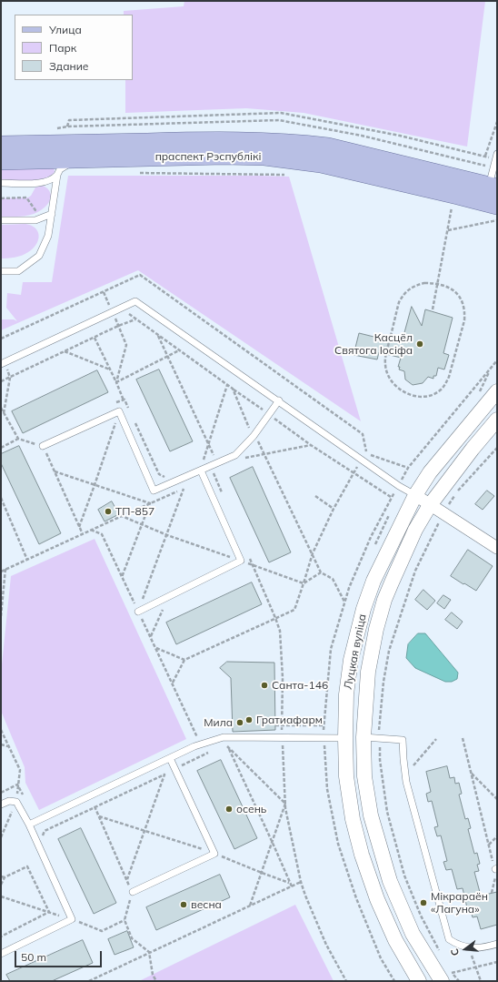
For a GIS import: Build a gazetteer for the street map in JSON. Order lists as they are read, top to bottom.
{
  "streets": {
    "main road": ["праспект Рэспублікі"],
    "street": ["Луцкая вуліца"]
  },
  "places": [
    "Касцёл Святога Іосіфа",
    "ТП-857",
    "Санта-146",
    "Гратиафарм",
    "Мила",
    "осень",
    "Мікрараён «Лагуна»",
    "весна"
  ],
  "legend": ["Улица", "Парк", "Здание"],
  "scale_bar": "50 m",
  "north": "left"
}
